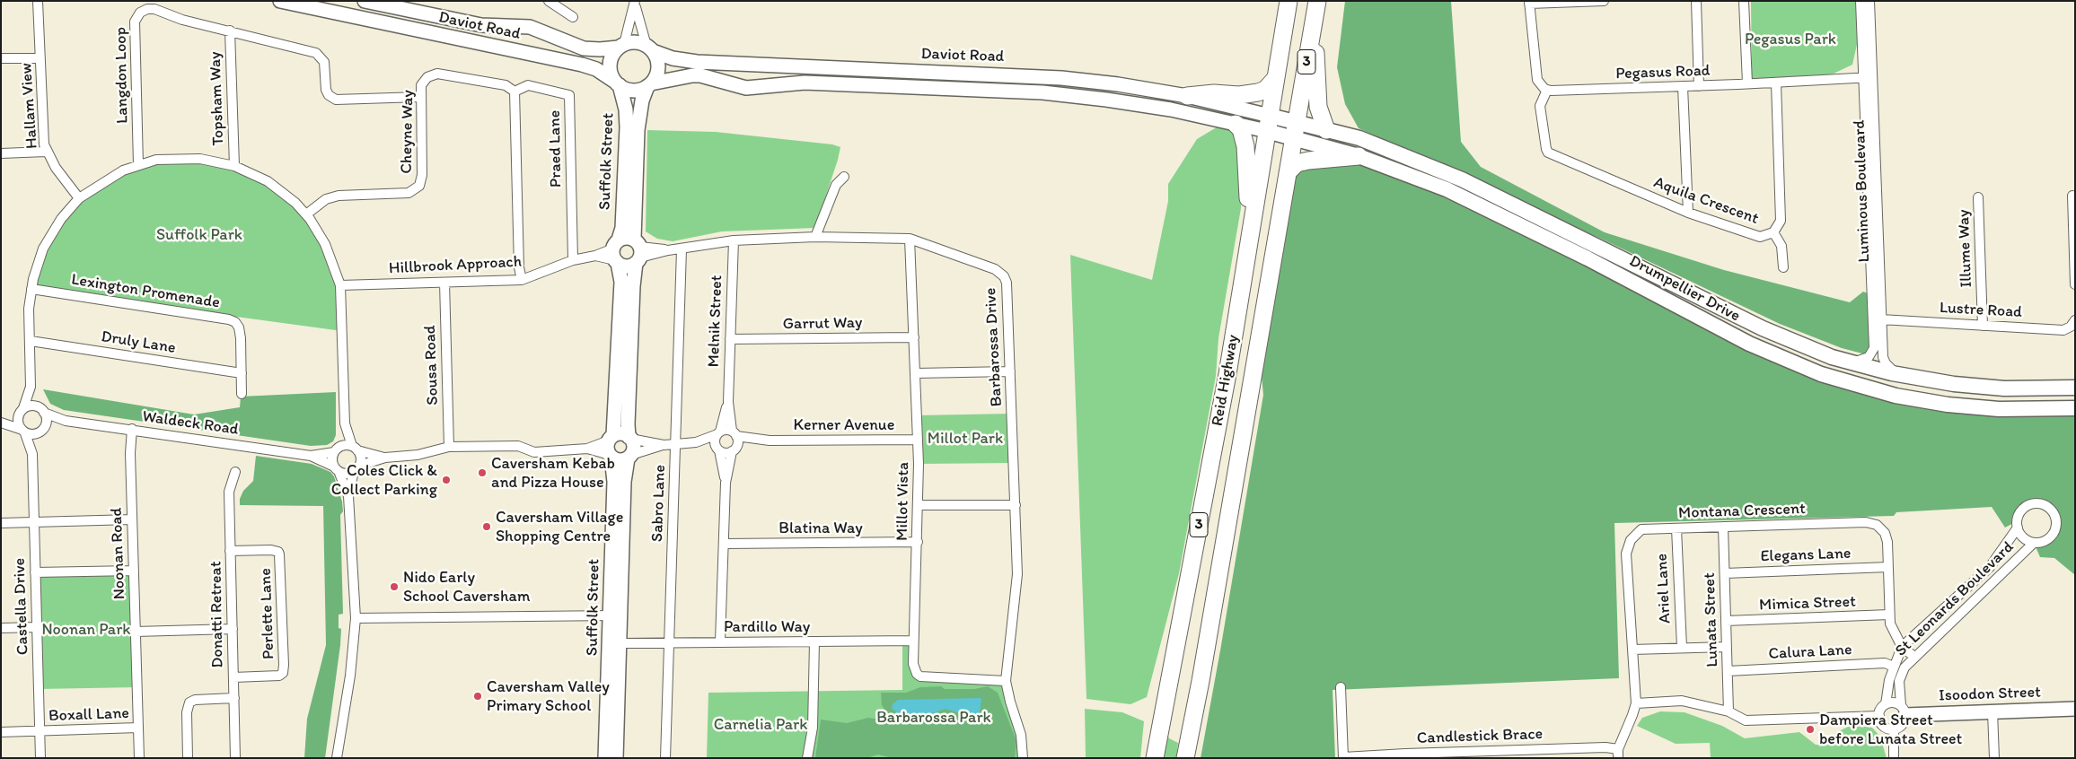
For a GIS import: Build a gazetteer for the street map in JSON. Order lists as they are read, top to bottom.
{
  "streets": {
    "highway": ["3", "Reid Highway"],
    "main road": ["Drumpellier Drive"],
    "street": [
      "Daviot Road",
      "Pegasus Road",
      "Langdon Loop",
      "Topsham Way",
      "Hallam View",
      "Cheyne Way",
      "Praed Lane",
      "Suffolk Street",
      "Luminous Boulevard",
      "Aquila Crescent",
      "Illume Way",
      "Hillbrook Approach",
      "Lexington Promenade",
      "Lustre Road",
      "Melnik Street",
      "Garrut Way",
      "Druly Lane",
      "Barbarossa Drive",
      "Sousa Road",
      "Waldeck Road",
      "Kerner Avenue",
      "Millot Vista",
      "Sabro Lane",
      "Montana Crescent",
      "Blatina Way",
      "Noonan Road",
      "Elegans Lane",
      "Ariel Lane",
      "St Leonards Boulevard",
      "Mimica Street",
      "Castella Drive",
      "Perlette Lane",
      "Donatti Retreat",
      "Lunata Street",
      "Pardillo Way",
      "Calura Lane",
      "Isoodon Street",
      "Boxall Lane",
      "Candlestick Brace"
    ]
  },
  "crossings": [
    ["Daviot Road", "Suffolk Street"],
    ["Daviot Road", "Reid Highway"],
    ["Pegasus Road", "Luminous Boulevard"],
    ["Pegasus Road", "Aquila Crescent"],
    ["Langdon Loop", "Topsham Way"],
    ["Langdon Loop", "Cheyne Way"],
    ["Cheyne Way", "Praed Lane"],
    ["Praed Lane", "Hillbrook Approach"],
    ["Suffolk Street", "Hillbrook Approach"],
    ["Suffolk Street", "Barbarossa Drive"],
    ["Suffolk Street", "Pardillo Way"],
    ["Luminous Boulevard", "Drumpellier Drive"],
    ["Luminous Boulevard", "Lustre Road"],
    ["Illume Way", "Lustre Road"],
    ["Hillbrook Approach", "Sousa Road"],
    ["Drumpellier Drive", "Reid Highway"],
    ["Lexington Promenade", "Druly Lane"],
    ["Melnik Street", "Garrut Way"],
    ["Melnik Street", "Barbarossa Drive"],
    ["Melnik Street", "Kerner Avenue"],
    ["Garrut Way", "Millot Vista"],
    ["Barbarossa Drive", "Millot Vista"],
    ["Barbarossa Drive", "Sabro Lane"],
    ["Waldeck Road", "Noonan Road"],
    ["Waldeck Road", "Castella Drive"],
    ["Kerner Avenue", "Millot Vista"],
    ["Millot Vista", "Blatina Way"],
    ["Millot Vista", "Pardillo Way"],
    ["Sabro Lane", "Pardillo Way"],
    ["Montana Crescent", "Elegans Lane"],
    ["Montana Crescent", "Ariel Lane"],
    ["Montana Crescent", "St Leonards Boulevard"],
    ["Montana Crescent", "Mimica Street"],
    ["Montana Crescent", "Lunata Street"],
    ["Noonan Road", "Boxall Lane"],
    ["Elegans Lane", "Lunata Street"],
    ["St Leonards Boulevard", "Calura Lane"],
    ["St Leonards Boulevard", "Isoodon Street"],
    ["Mimica Street", "Lunata Street"],
    ["Castella Drive", "Boxall Lane"],
    ["Perlette Lane", "Donatti Retreat"],
    ["Lunata Street", "Calura Lane"]
  ],
  "parks": [
    "Pegasus Park",
    "Suffolk Park",
    "Millot Park",
    "Noonan Park",
    "Barbarossa Park",
    "Carnelia Park"
  ],
  "places": [
    "Caversham Kebab and Pizza House",
    "Coles Click & Collect Parking",
    "Caversham Village Shopping Centre",
    "Nido Early School Caversham",
    "Caversham Valley Primary School",
    "Dampiera Street before Lunata Street"
  ]
}
